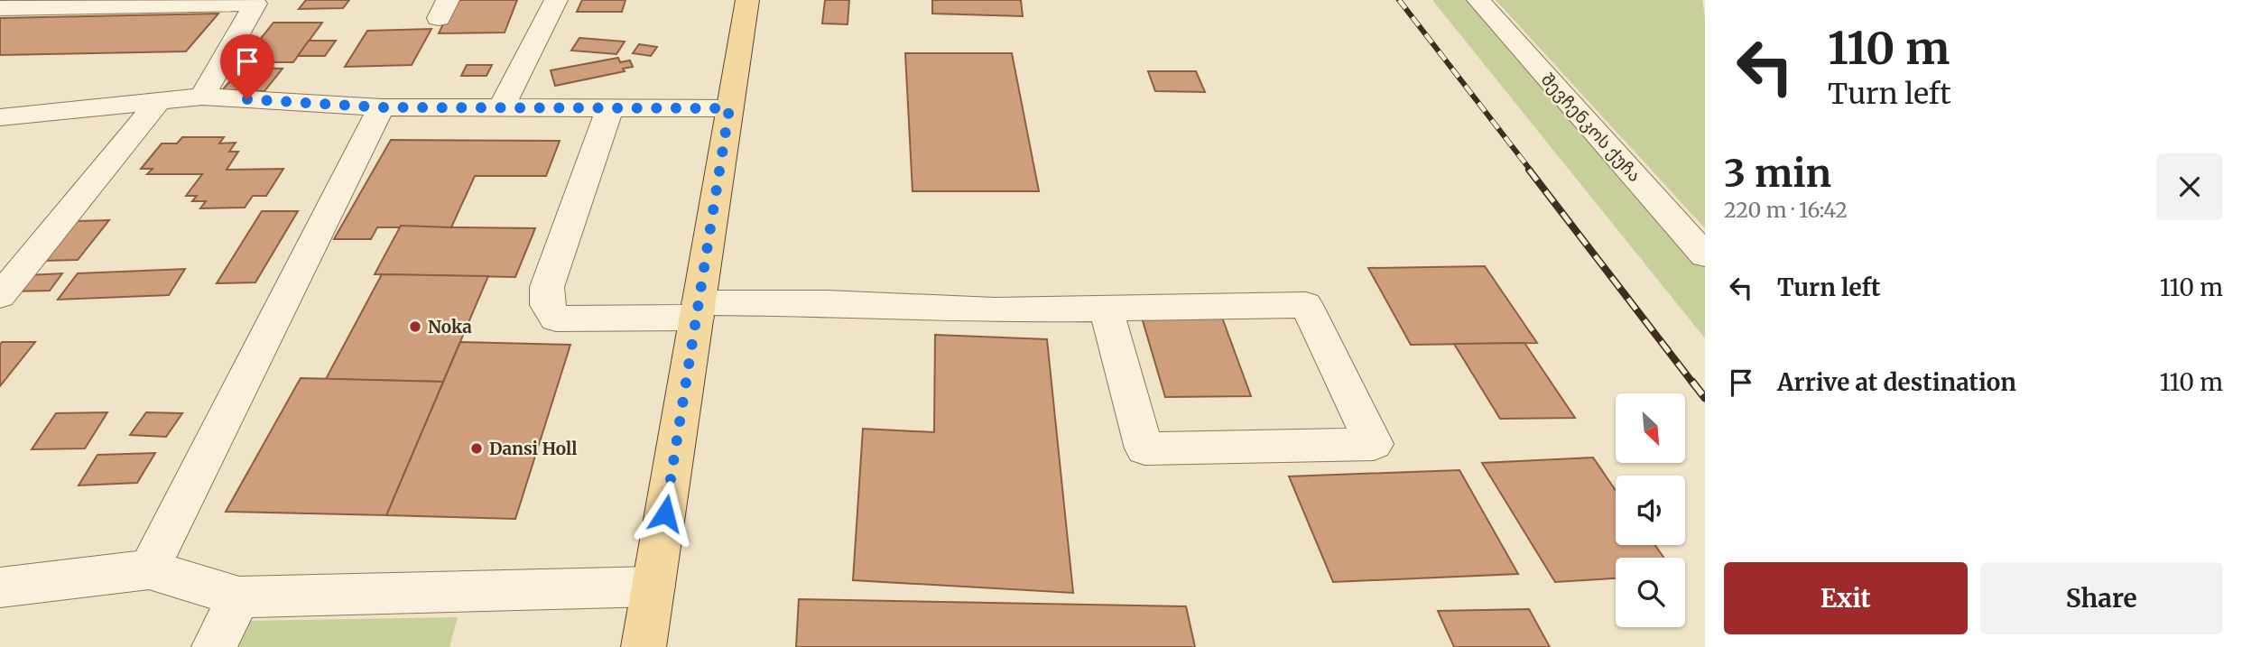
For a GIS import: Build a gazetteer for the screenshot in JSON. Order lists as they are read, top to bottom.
{
  "streets": {
    "street": ["შევჩენკოს ქუჩა"]
  },
  "places": ["Noka", "Dansi Holl"],
  "north": "bottom right",
  "page": {
    "turn": ["110 m", "Turn left"],
    "heading": ["3 min", "220 m · 16:42"],
    "list": [
      {
        "name": "Turn left",
        "value": "110 m"
      },
      {
        "name": "Arrive at destination",
        "value": "110 m"
      }
    ],
    "buttons": ["Exit", "Share"]
  }
}
